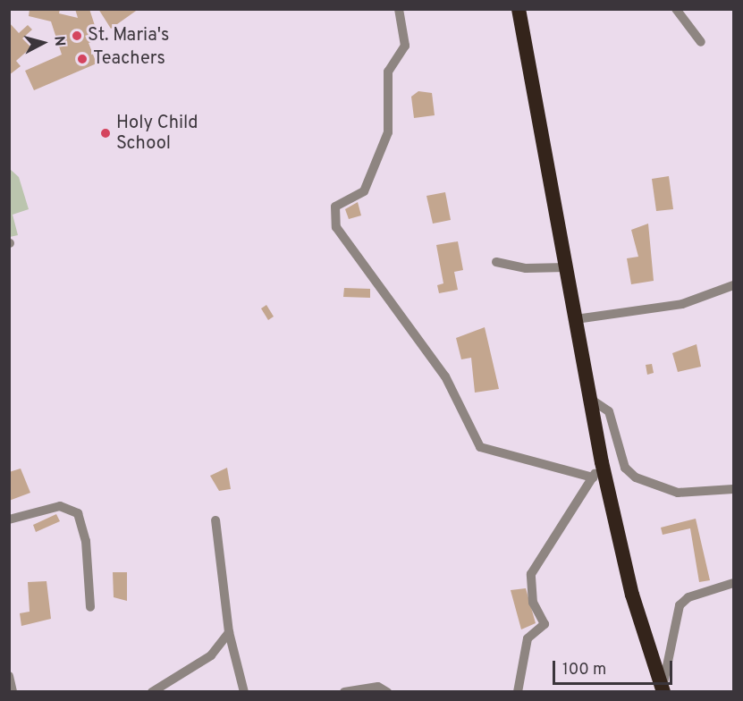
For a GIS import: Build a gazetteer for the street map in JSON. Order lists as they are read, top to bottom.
{
  "places": ["St. Maria's", "Teachers", "Holy Child School"],
  "scale_bar": "100 m",
  "north": "right"
}
